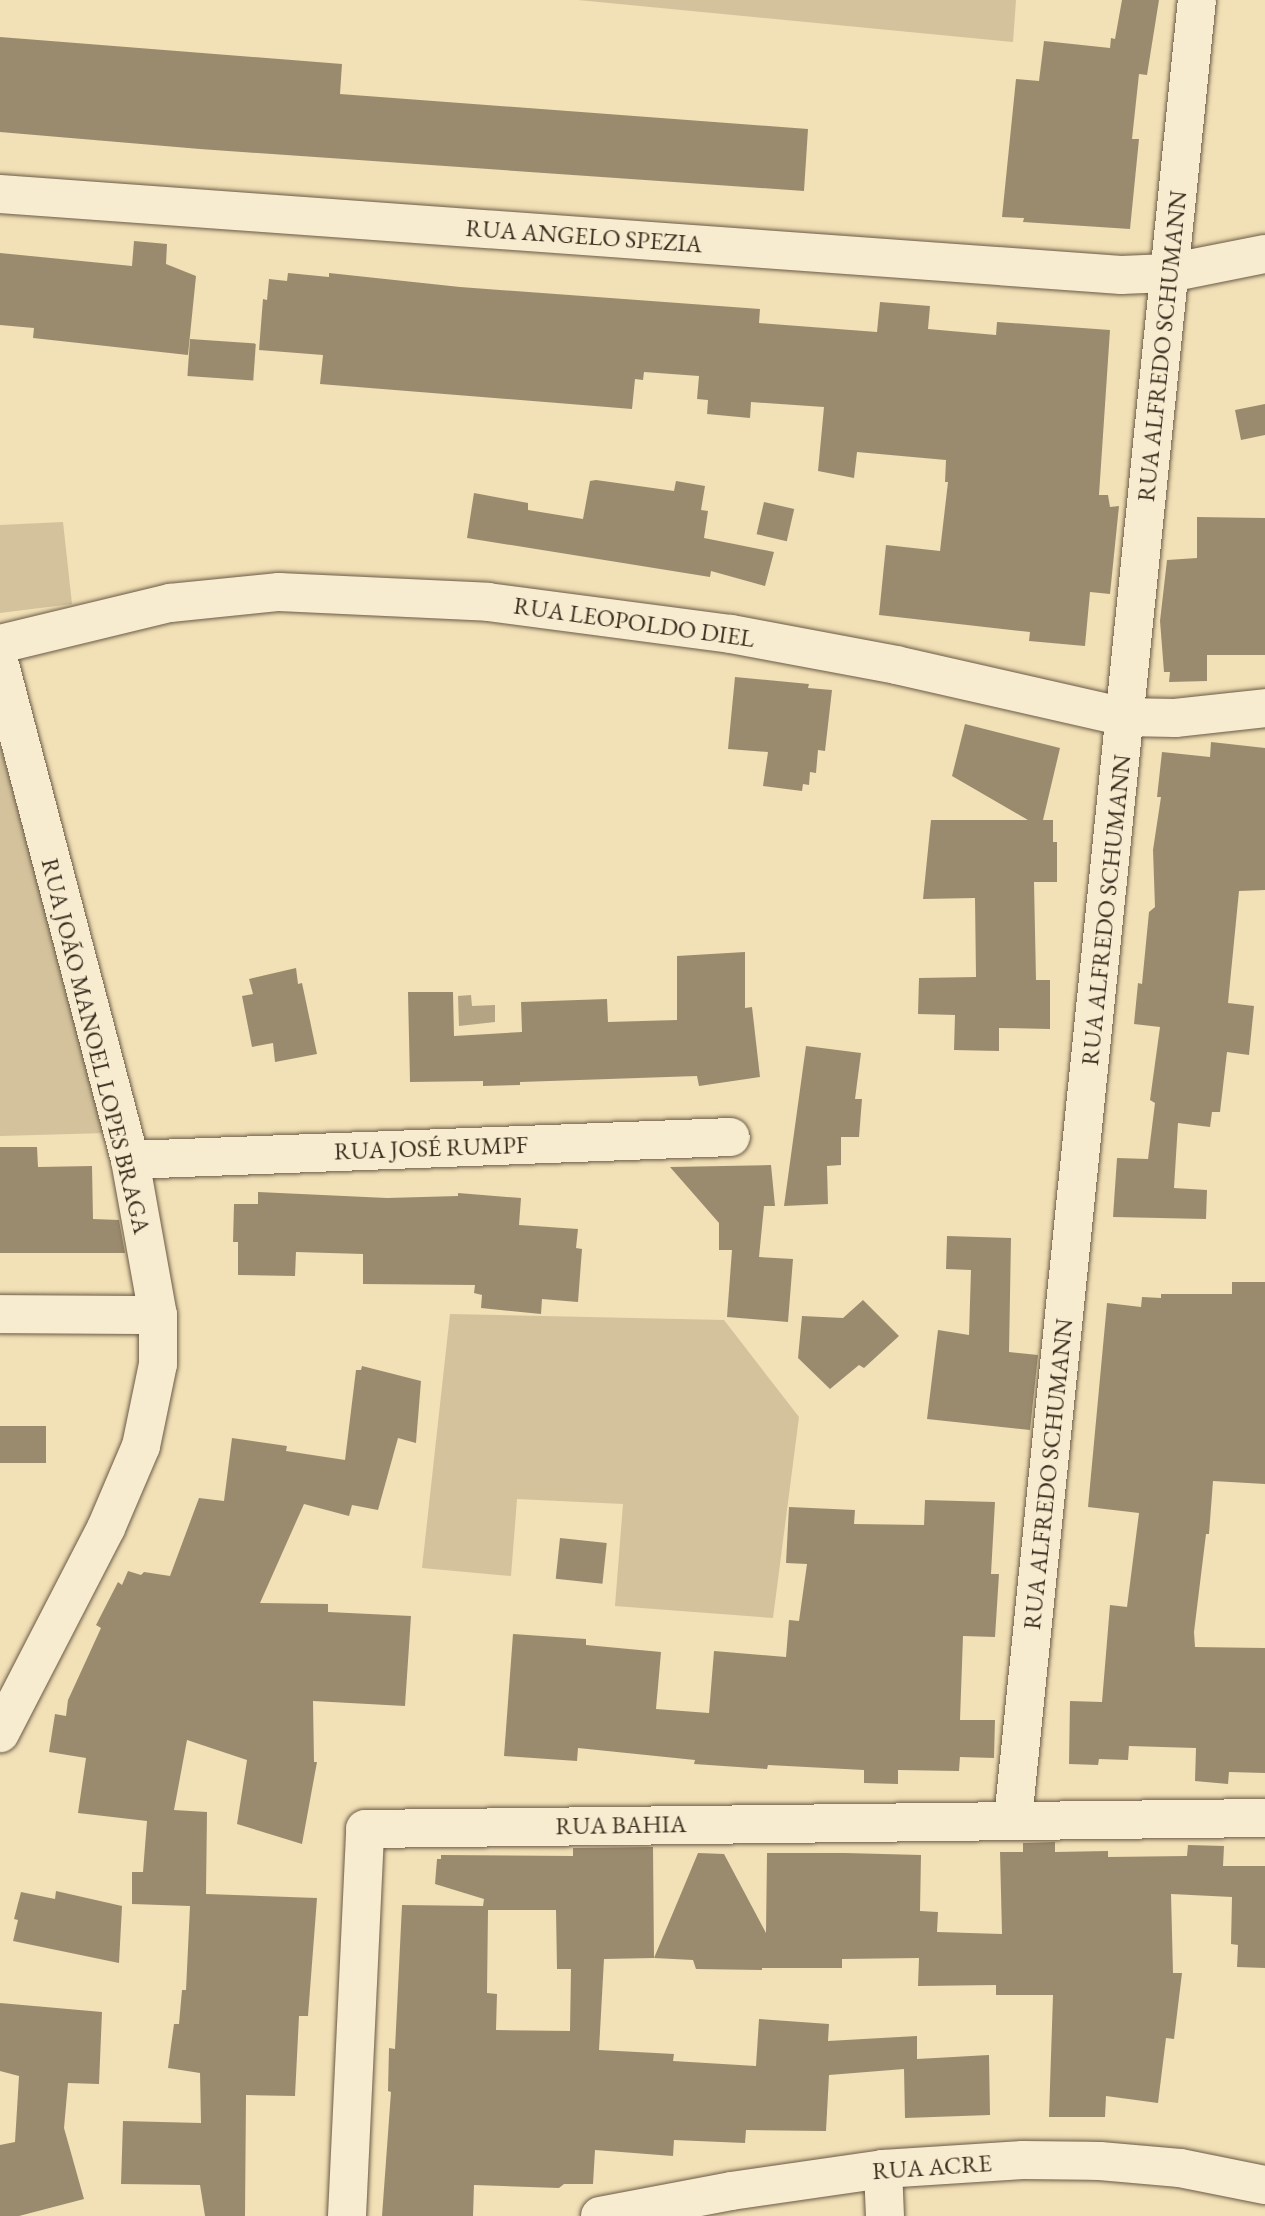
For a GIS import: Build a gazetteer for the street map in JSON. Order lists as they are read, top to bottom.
{
  "streets": {
    "street": [
      "RUA ANGELO SPEZIA",
      "RUA ALFREDO SCHUMANN",
      "RUA LEOPOLDO DIEL",
      "RUA JOÃO MANOEL LOPES BRAGA",
      "RUA JOSÉ RUMPF",
      "RUA BAHIA",
      "RUA ACRE"
    ]
  },
  "crossings": [
    ["RUA ANGELO SPEZIA", "RUA ALFREDO SCHUMANN"],
    ["RUA ALFREDO SCHUMANN", "RUA LEOPOLDO DIEL"],
    ["RUA ALFREDO SCHUMANN", "RUA BAHIA"],
    ["RUA JOÃO MANOEL LOPES BRAGA", "RUA JOSÉ RUMPF"]
  ]
}
